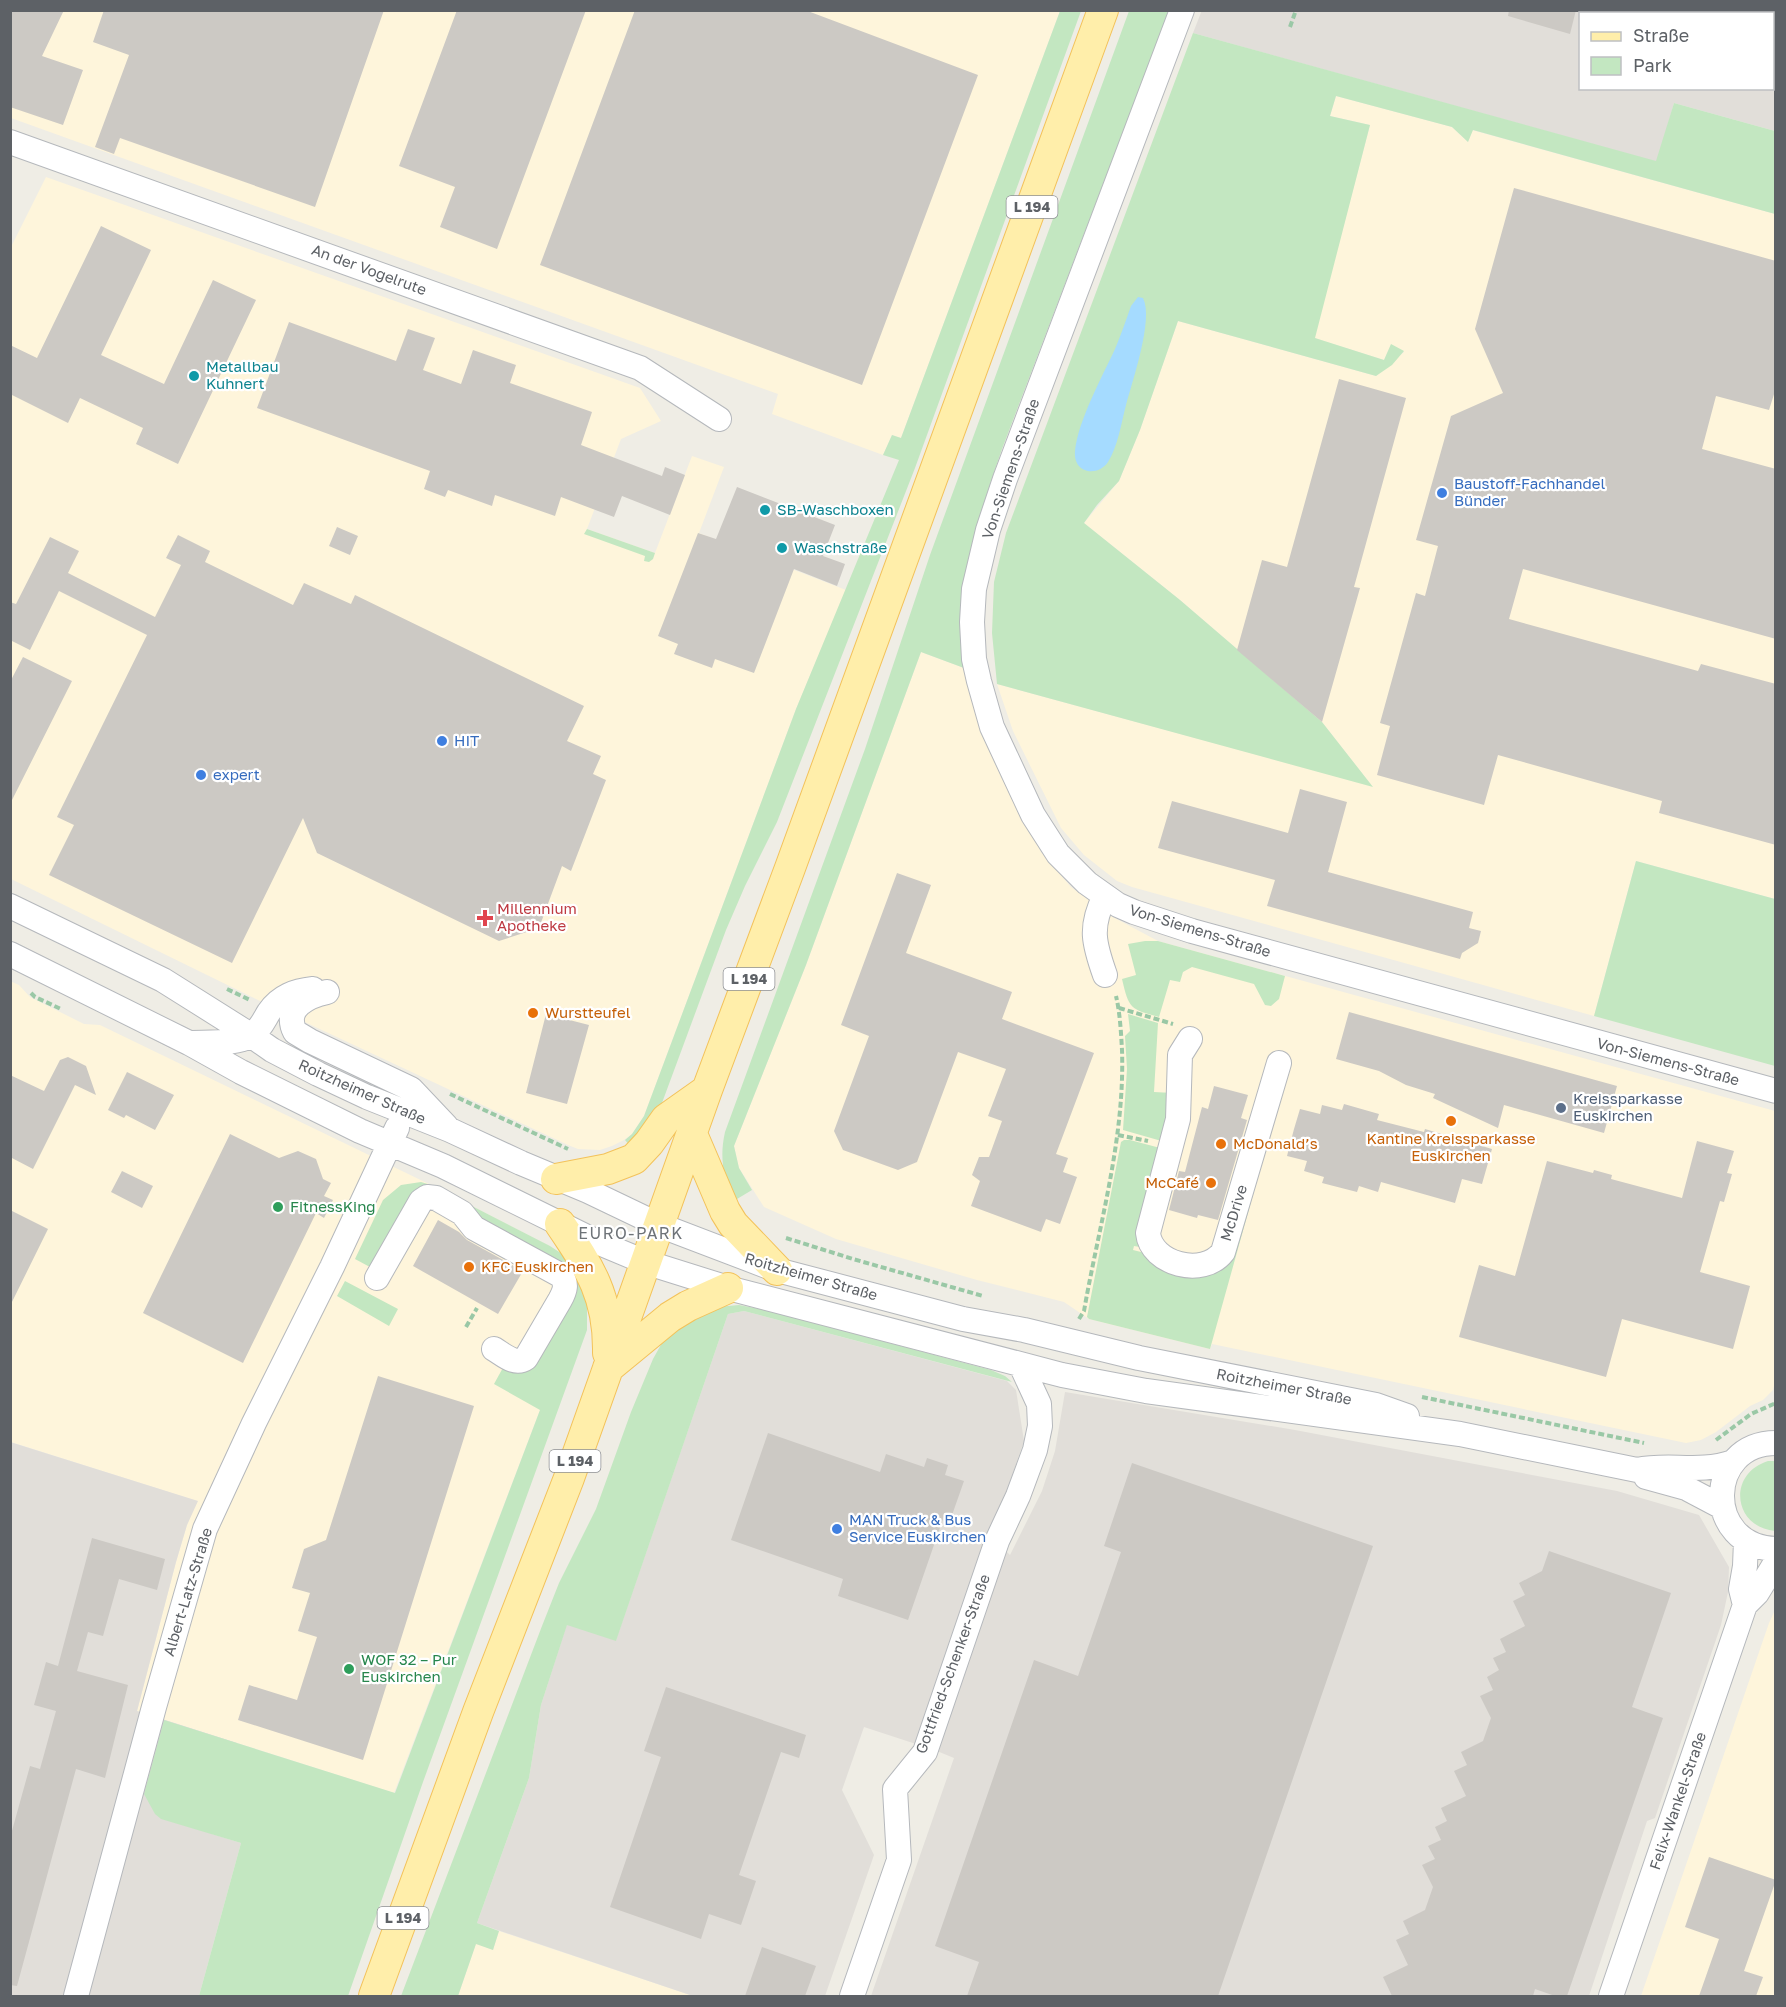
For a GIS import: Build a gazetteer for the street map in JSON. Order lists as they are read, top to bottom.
{
  "streets": {
    "main road": ["L 194"],
    "street": [
      "An der Vogelrute",
      "Von-Siemens-Straße",
      "Roitzheimer Straße",
      "McDrive",
      "Albert-Latz-Straße",
      "Gottfried-Schenker-Straße",
      "Felix-Wankel-Straße"
    ]
  },
  "crossings": [
    ["L 194", "Roitzheimer Straße"],
    ["Roitzheimer Straße", "Albert-Latz-Straße"],
    ["Roitzheimer Straße", "Gottfried-Schenker-Straße"]
  ],
  "districts": ["EURO-PARK"],
  "places": {
    "other": [
      "Metallbau Kuhnert",
      "Baustoff-Fachhandel Bünder",
      "SB-Waschboxen",
      "Waschstraße",
      "HIT",
      "expert",
      "Wurstteufel",
      "Kreissparkasse Euskirchen",
      "Kantine Kreissparkasse Euskirchen",
      "McDonald’s",
      "McCafé",
      "FitnessKing",
      "KFC Euskirchen",
      "MAN Truck & Bus Service Euskirchen",
      "WOF 32 – Pur Euskirchen"
    ],
    "health": ["Millennium Apotheke"]
  },
  "legend": ["Straße", "Park"]
}
